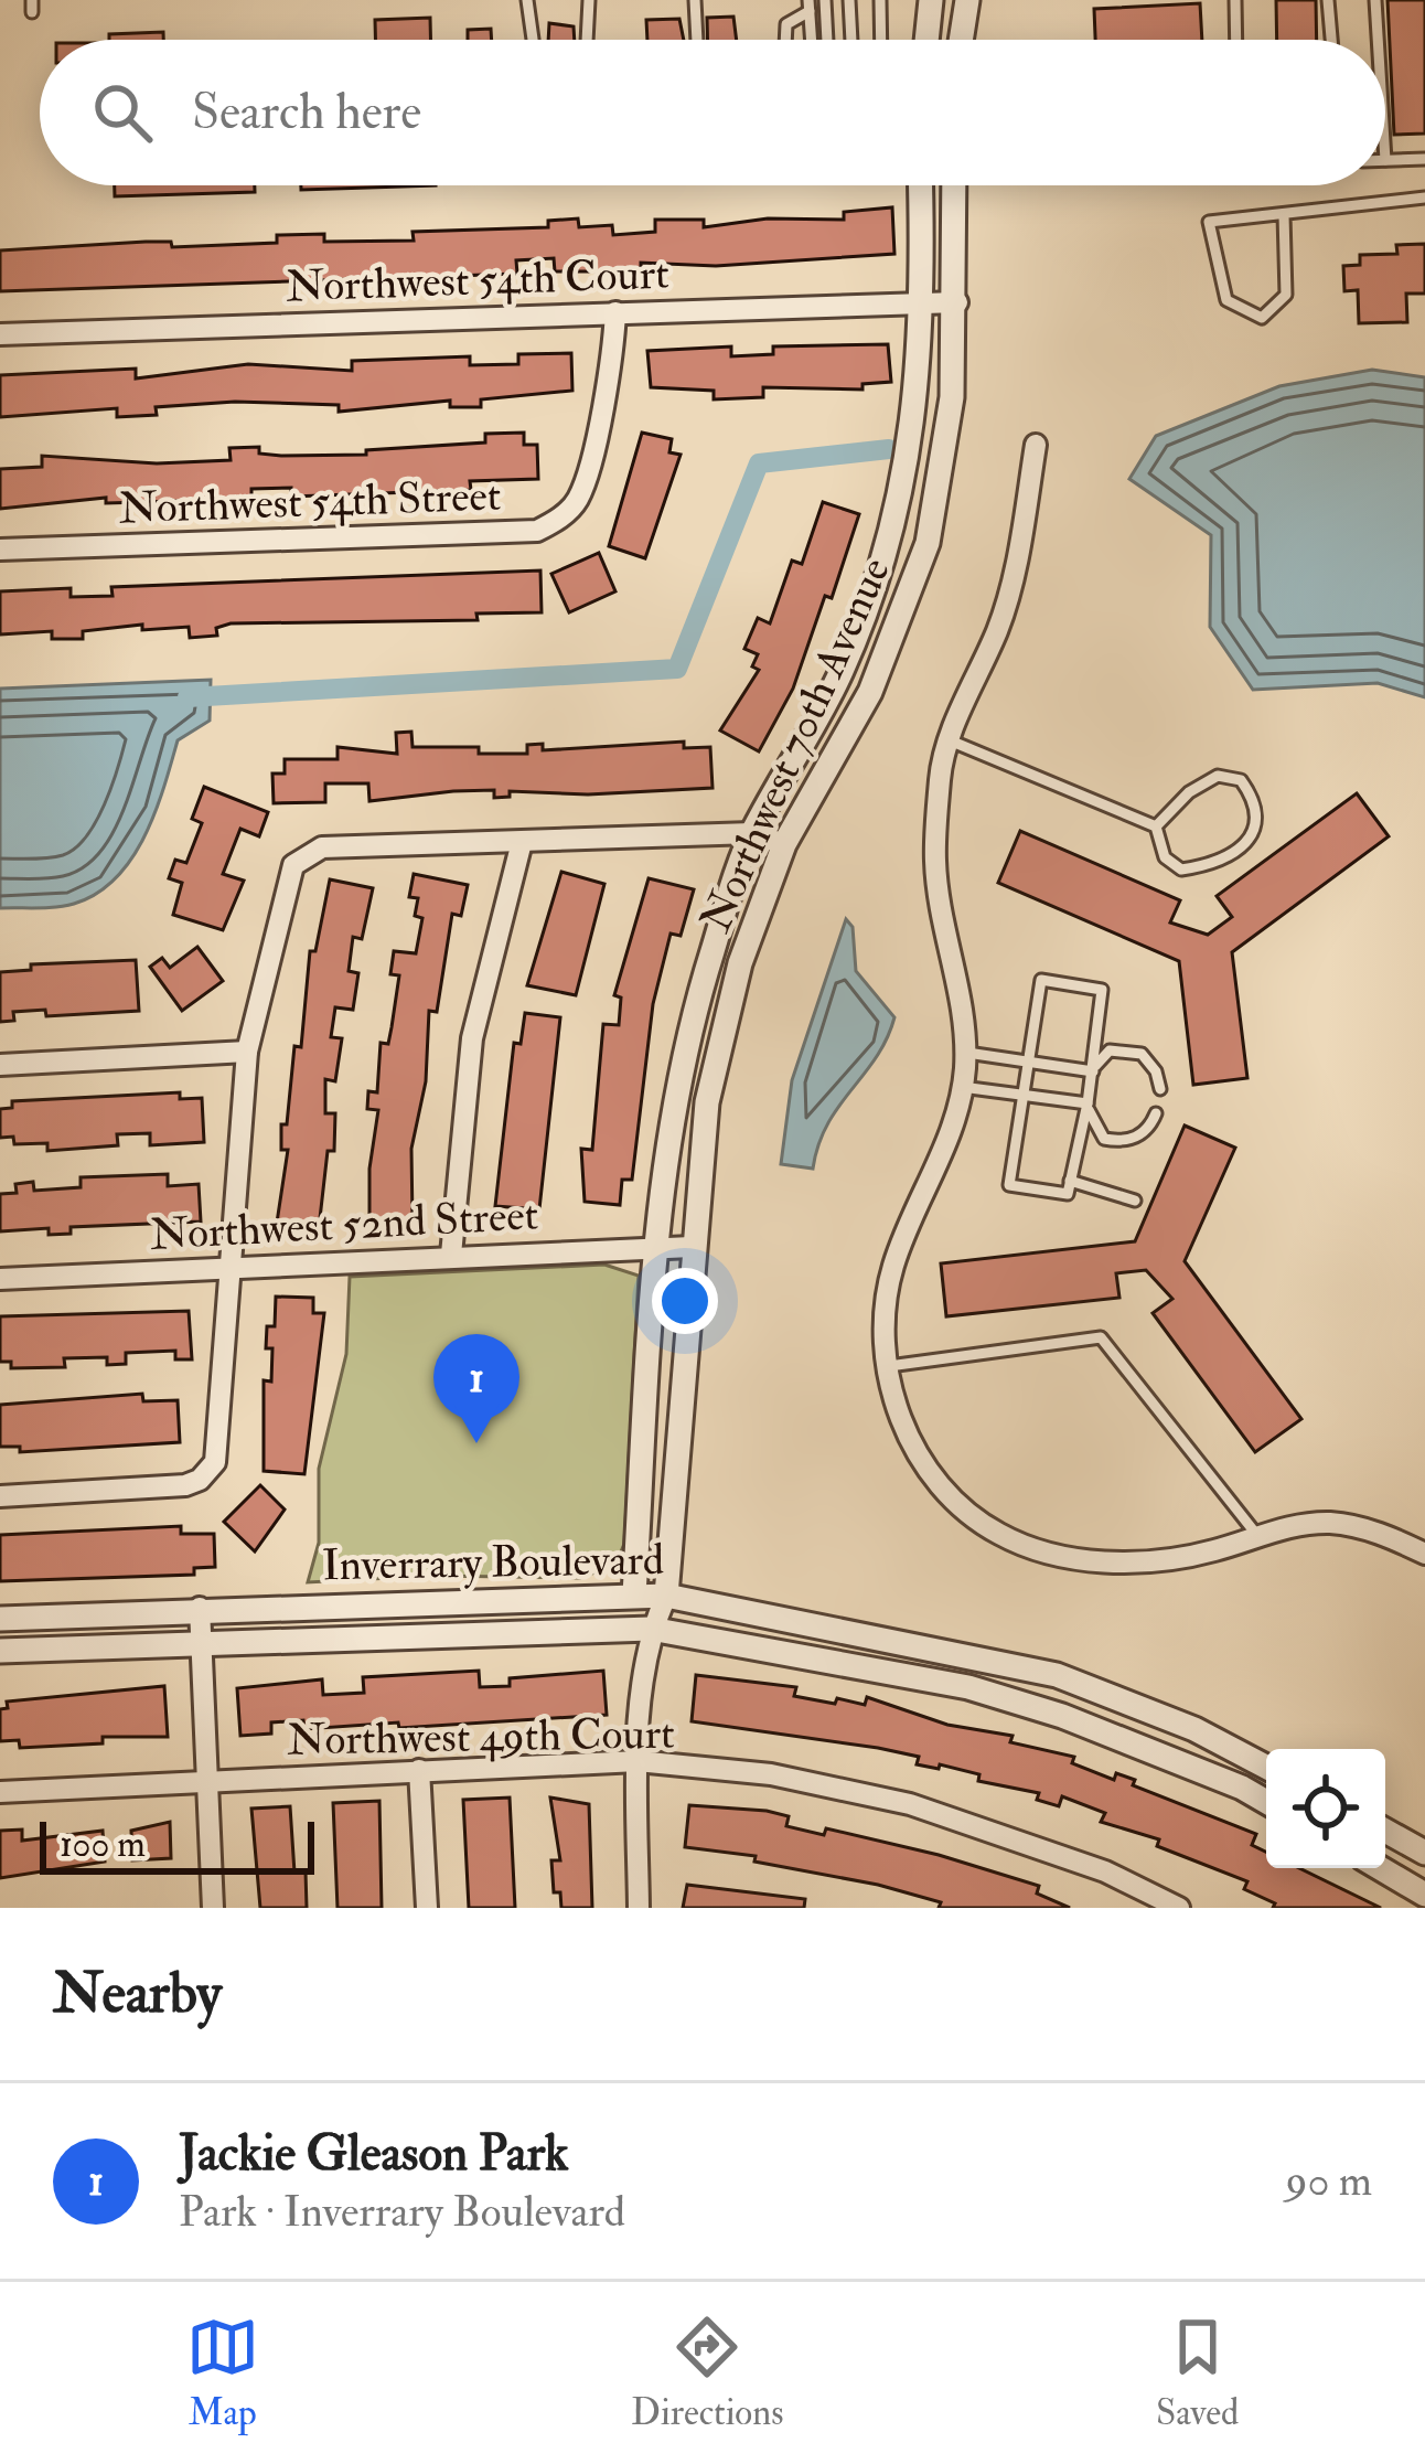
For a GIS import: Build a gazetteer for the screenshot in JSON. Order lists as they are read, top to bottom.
{
  "streets": {
    "street": [
      "Northwest 54th Court",
      "Northwest 54th Street",
      "Northwest 70th Avenue",
      "Northwest 52nd Street",
      "Inverrary Boulevard",
      "Northwest 49th Court"
    ]
  },
  "crossings": [
    ["Northwest 54th Court", "Northwest 54th Street"],
    ["Northwest 54th Court", "Northwest 70th Avenue"],
    ["Northwest 70th Avenue", "Northwest 52nd Street"],
    ["Northwest 70th Avenue", "Inverrary Boulevard"]
  ],
  "scale_bar": "100 m",
  "page": {
    "search": "Search here",
    "pins": "1",
    "scale": "100 m",
    "heading": "Nearby",
    "list": [
      {
        "mark": "1",
        "name": "Jackie Gleason Park",
        "note": "Park · Inverrary Boulevard",
        "value": "90 m"
      }
    ],
    "nav": ["Map", "Directions", "Saved"]
  }
}
